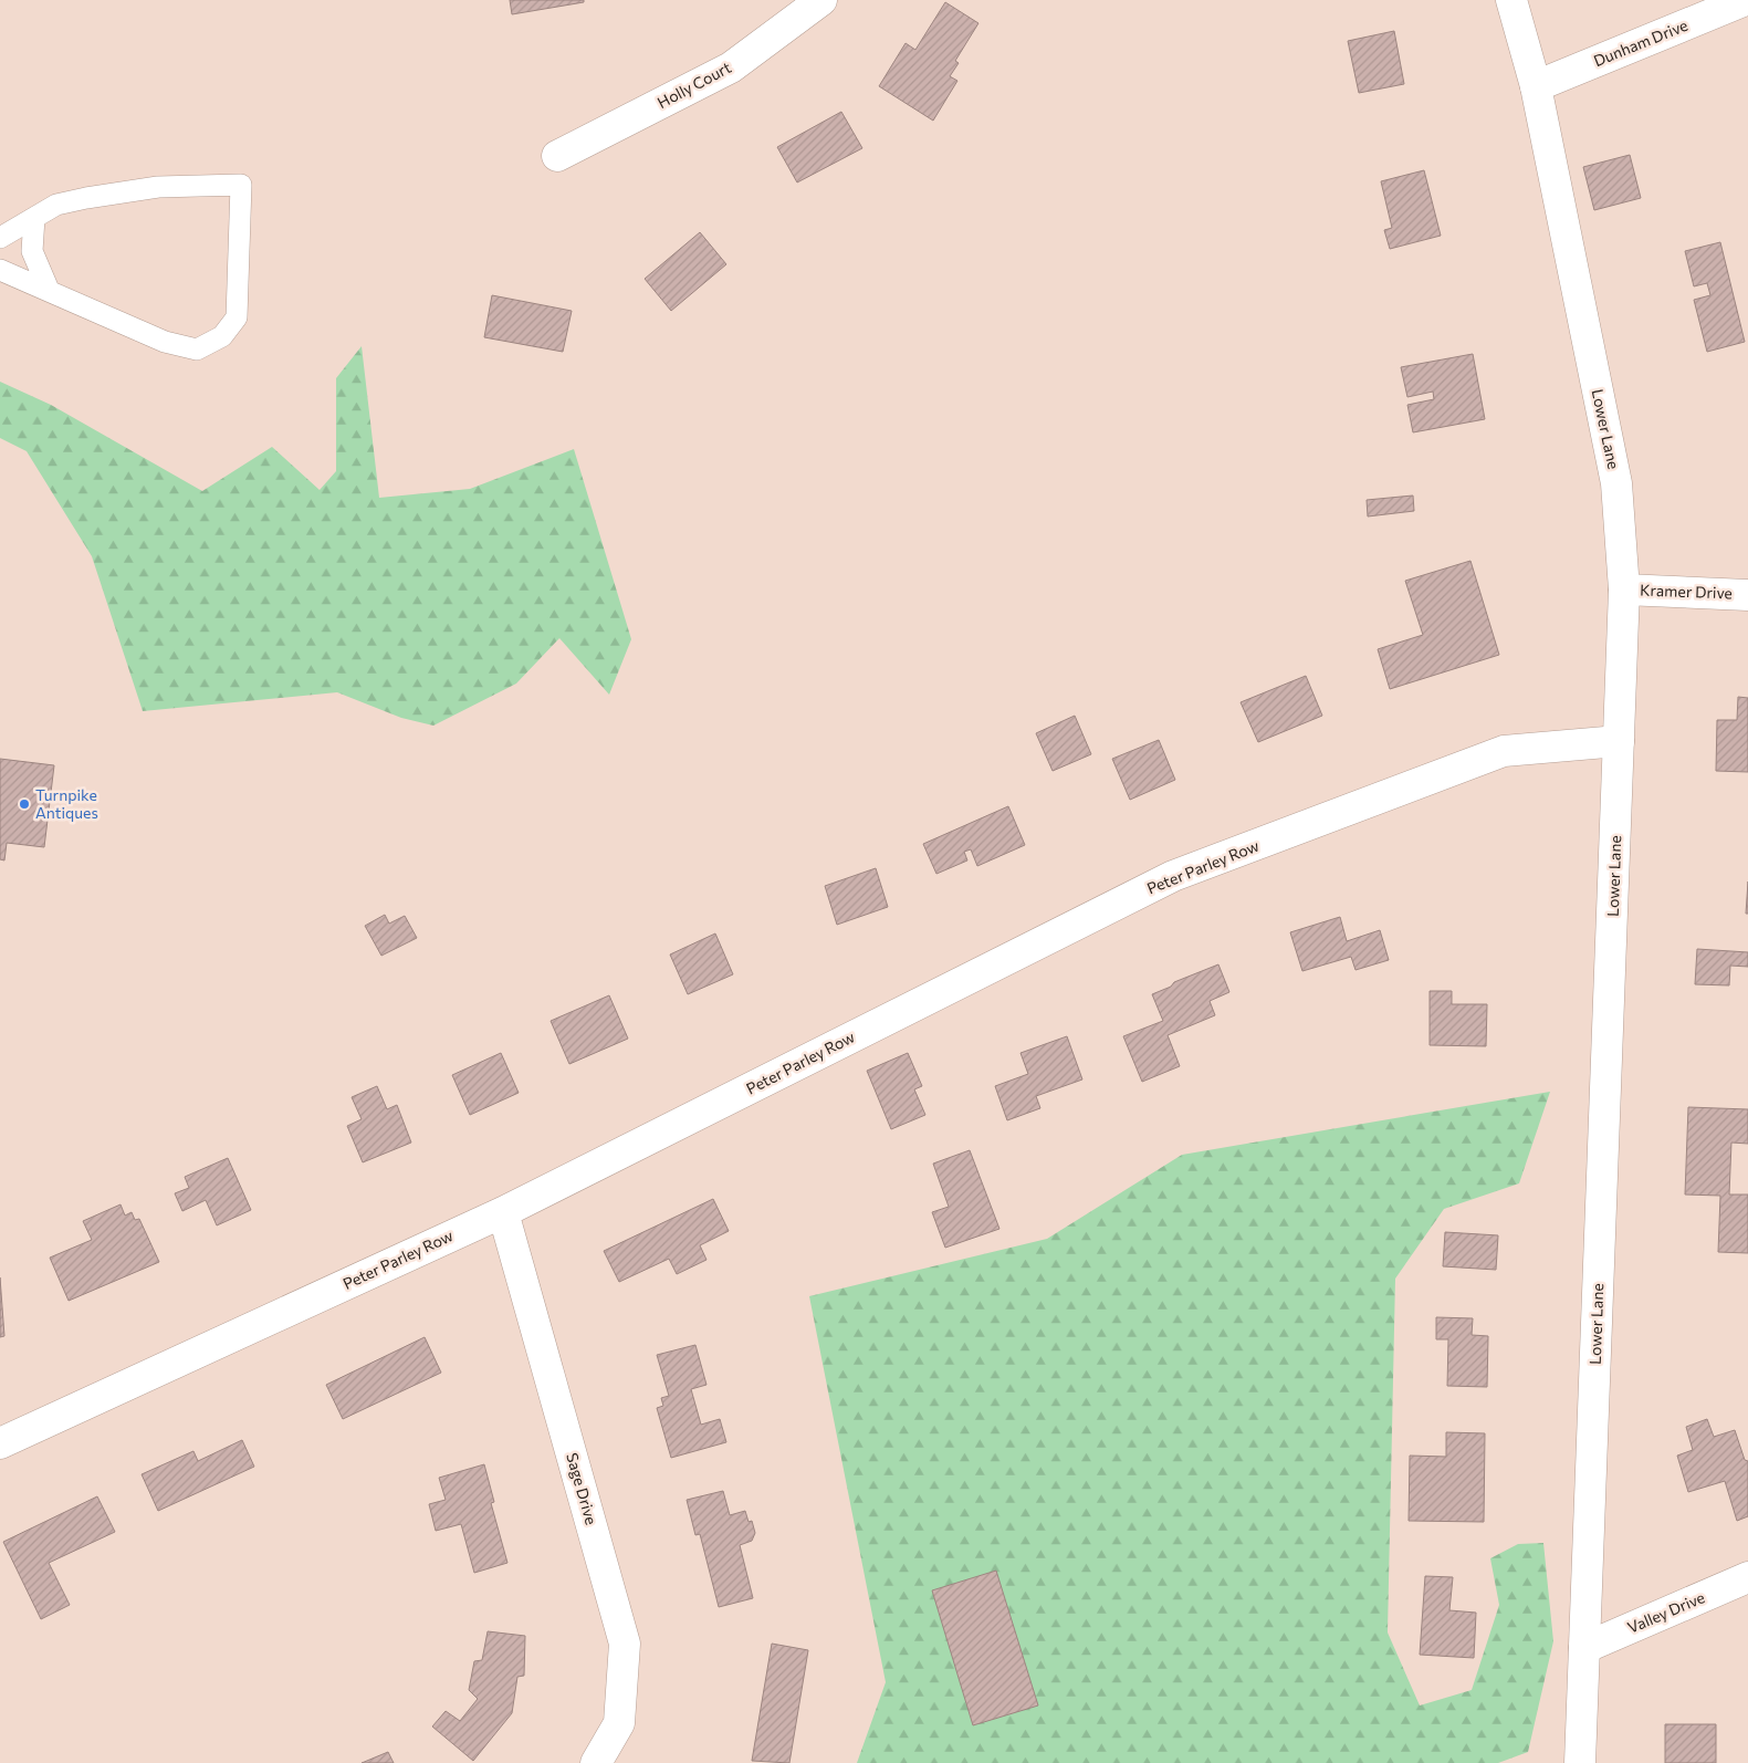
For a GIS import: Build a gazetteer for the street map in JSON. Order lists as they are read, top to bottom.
{
  "streets": {
    "street": [
      "Dunham Drive",
      "Holly Court",
      "Lower Lane",
      "Kramer Drive",
      "Peter Parley Row",
      "Sage Drive",
      "Valley Drive"
    ]
  },
  "crossings": [
    ["Dunham Drive", "Lower Lane"],
    ["Lower Lane", "Kramer Drive"],
    ["Lower Lane", "Peter Parley Row"],
    ["Lower Lane", "Valley Drive"],
    ["Peter Parley Row", "Sage Drive"]
  ],
  "places": ["Turnpike Antiques"]
}
